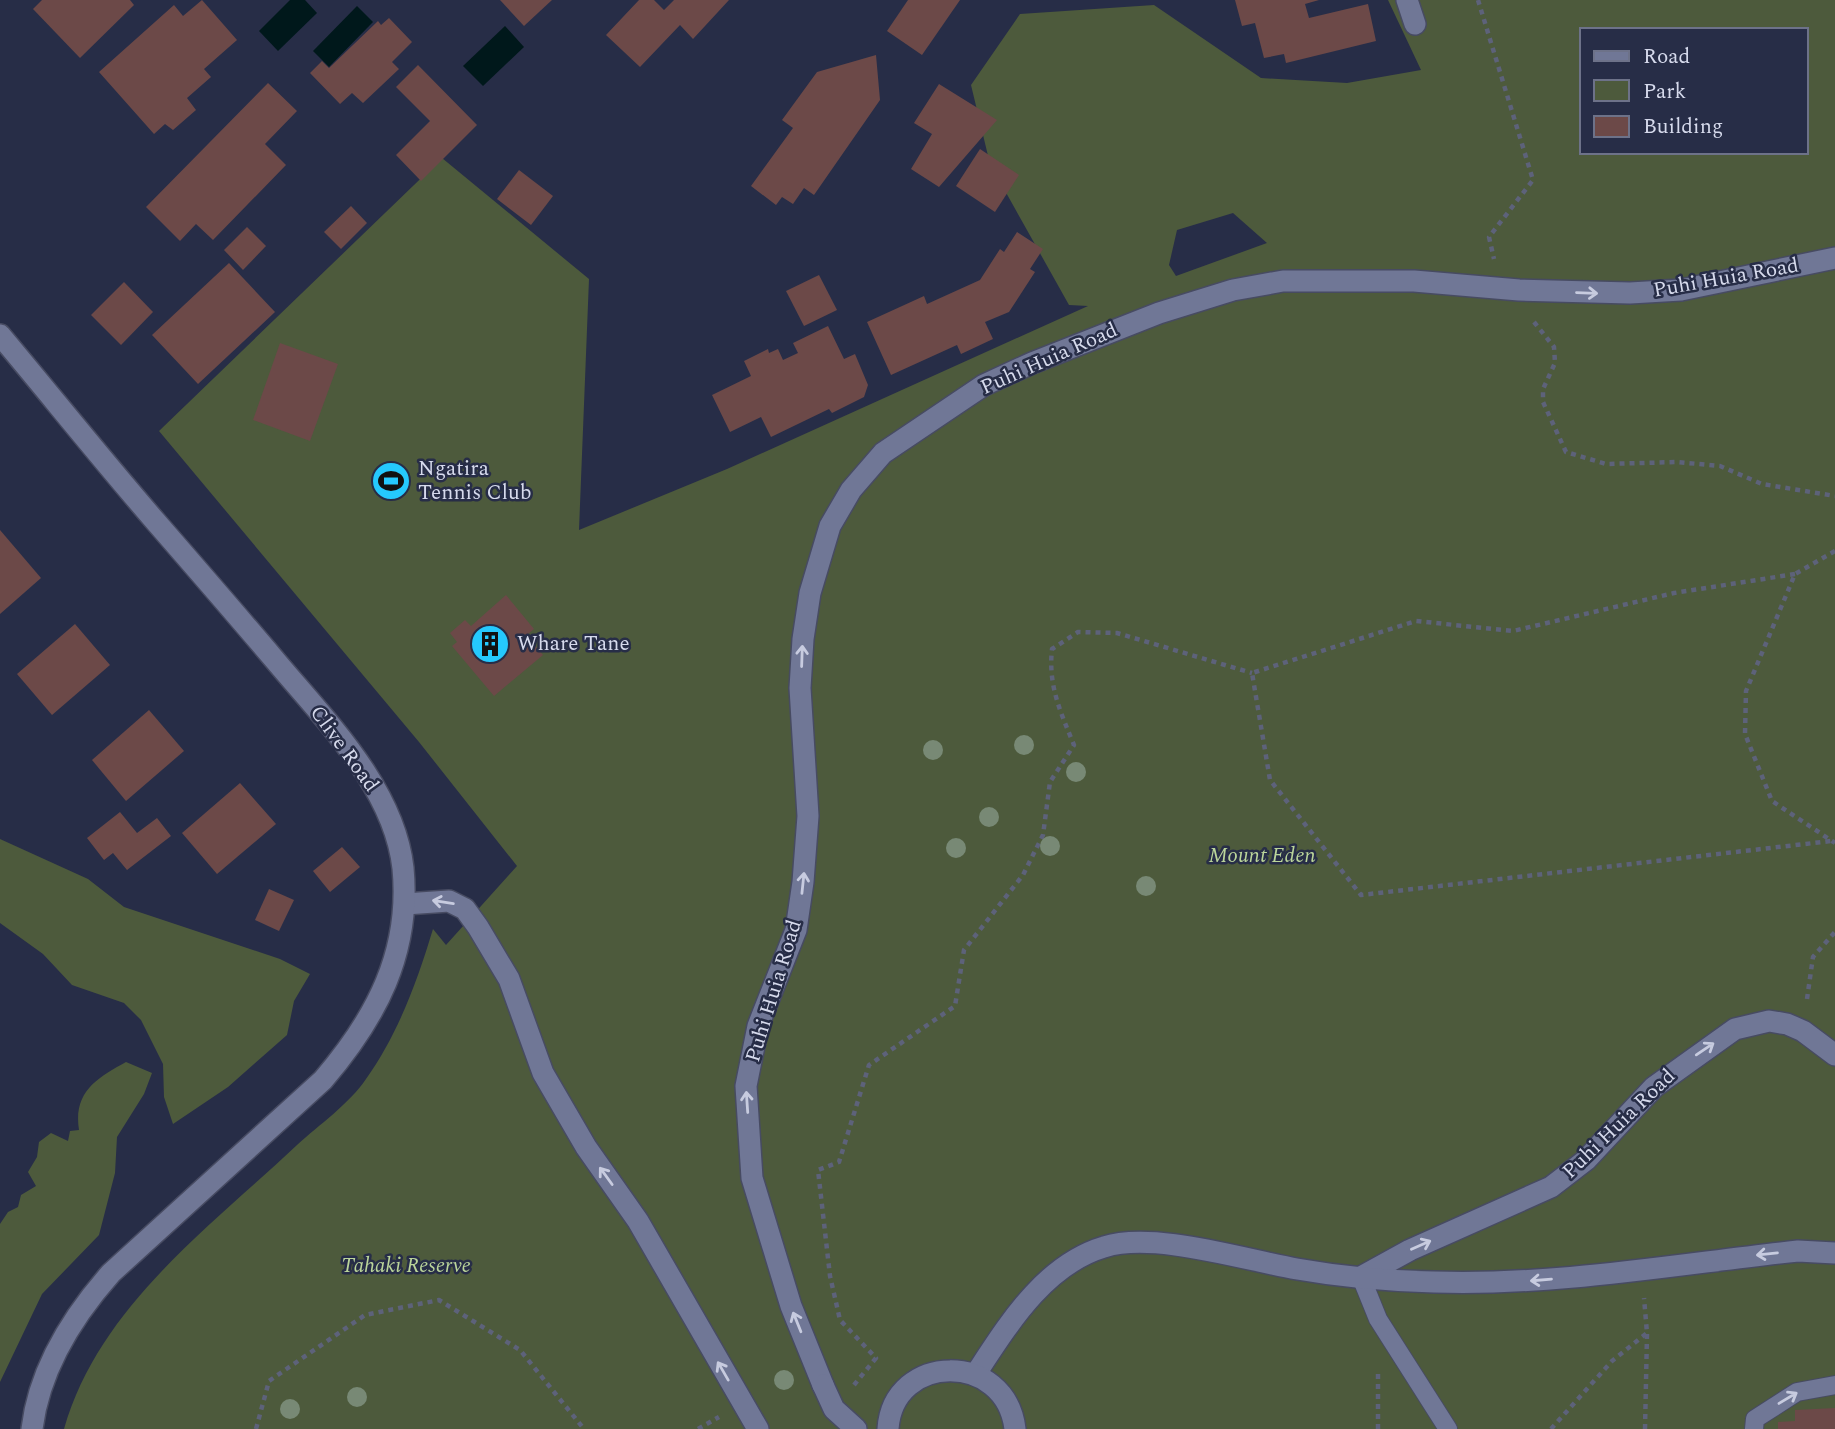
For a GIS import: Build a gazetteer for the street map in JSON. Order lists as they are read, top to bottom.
{
  "streets": {
    "street": ["Puhi Huia Road", "Clive Road"]
  },
  "parks": ["Mount Eden", "Tahaki Reserve"],
  "places": {
    "sports": ["Ngatira Tennis Club"],
    "building": ["Whare Tane"]
  },
  "legend": ["Road", "Park", "Building"]
}
